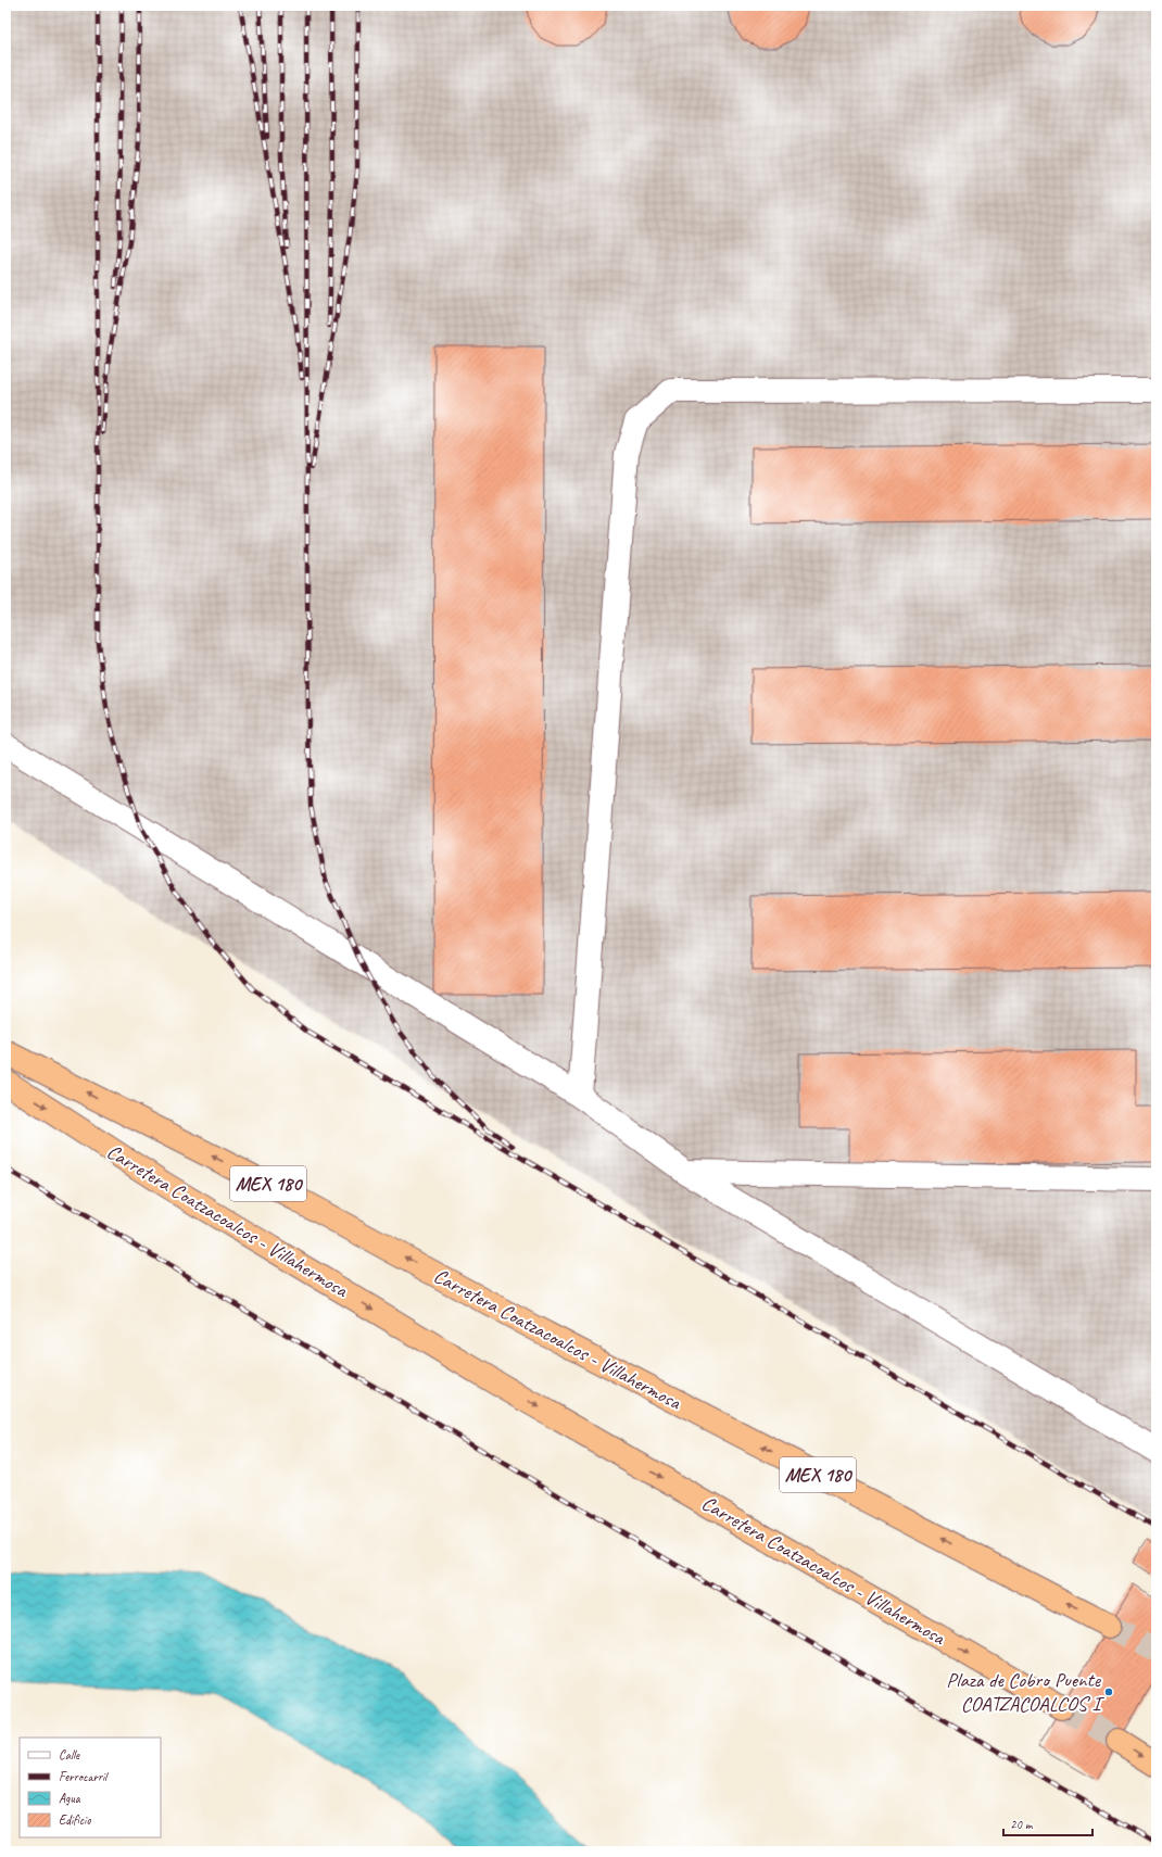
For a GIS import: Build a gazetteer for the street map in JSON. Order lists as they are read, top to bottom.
{
  "streets": {
    "highway": ["MEX 180", "Carretera Coatzacoalcos - Villahermosa"]
  },
  "places": ["Plaza de Cobro Puente COATZACOALCOS I"],
  "legend": [
    "Calle",
    "Ferrocarril",
    "Agua",
    "Edificio"
  ],
  "scale_bar": "20 m"
}
